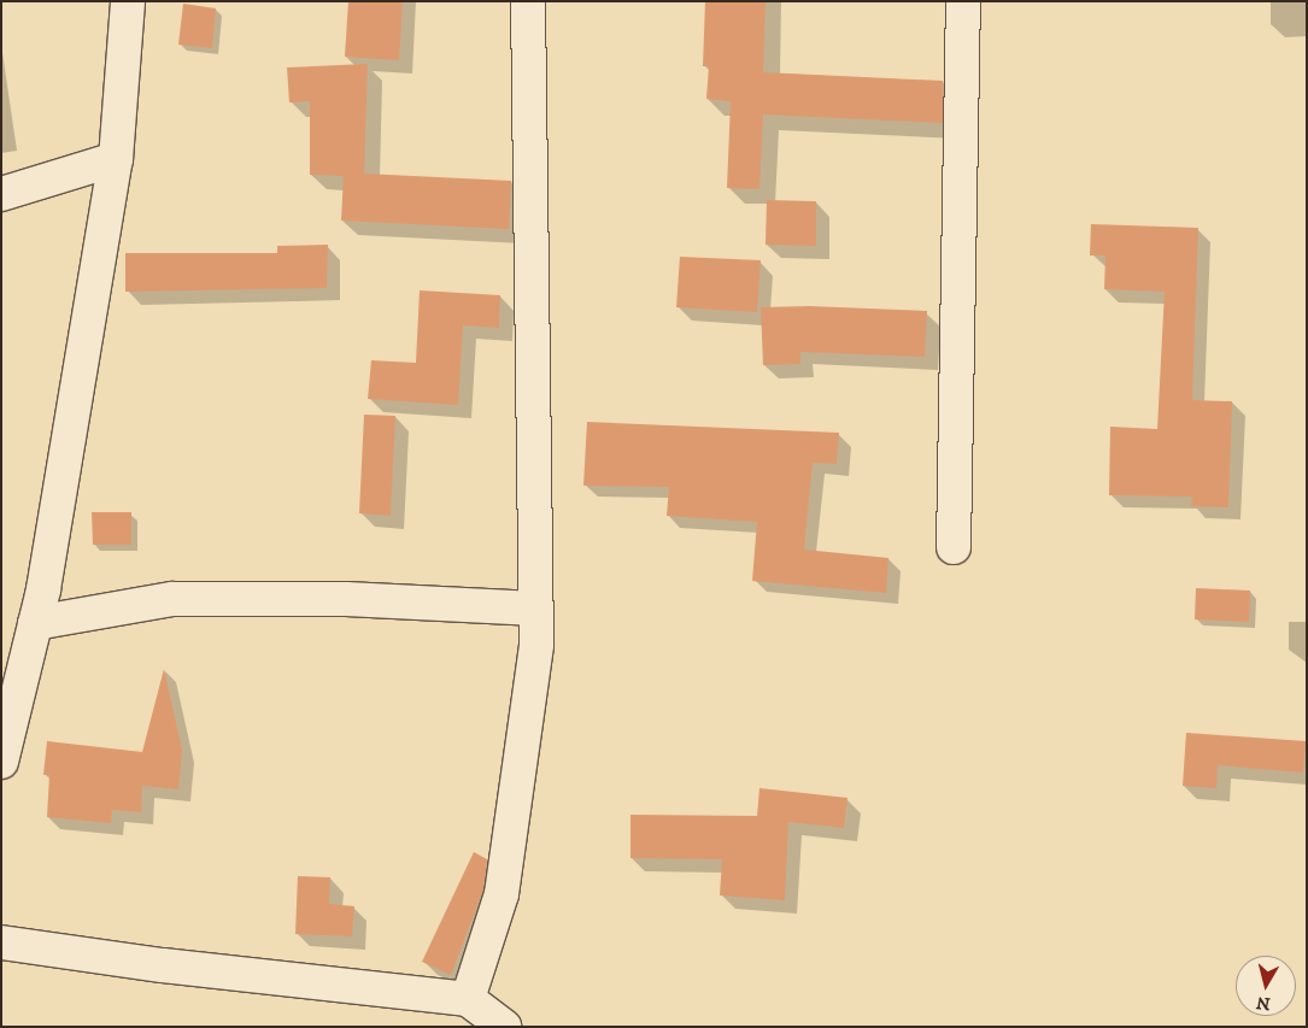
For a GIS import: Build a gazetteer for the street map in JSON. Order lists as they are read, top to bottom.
{
  "north": "bottom"
}
